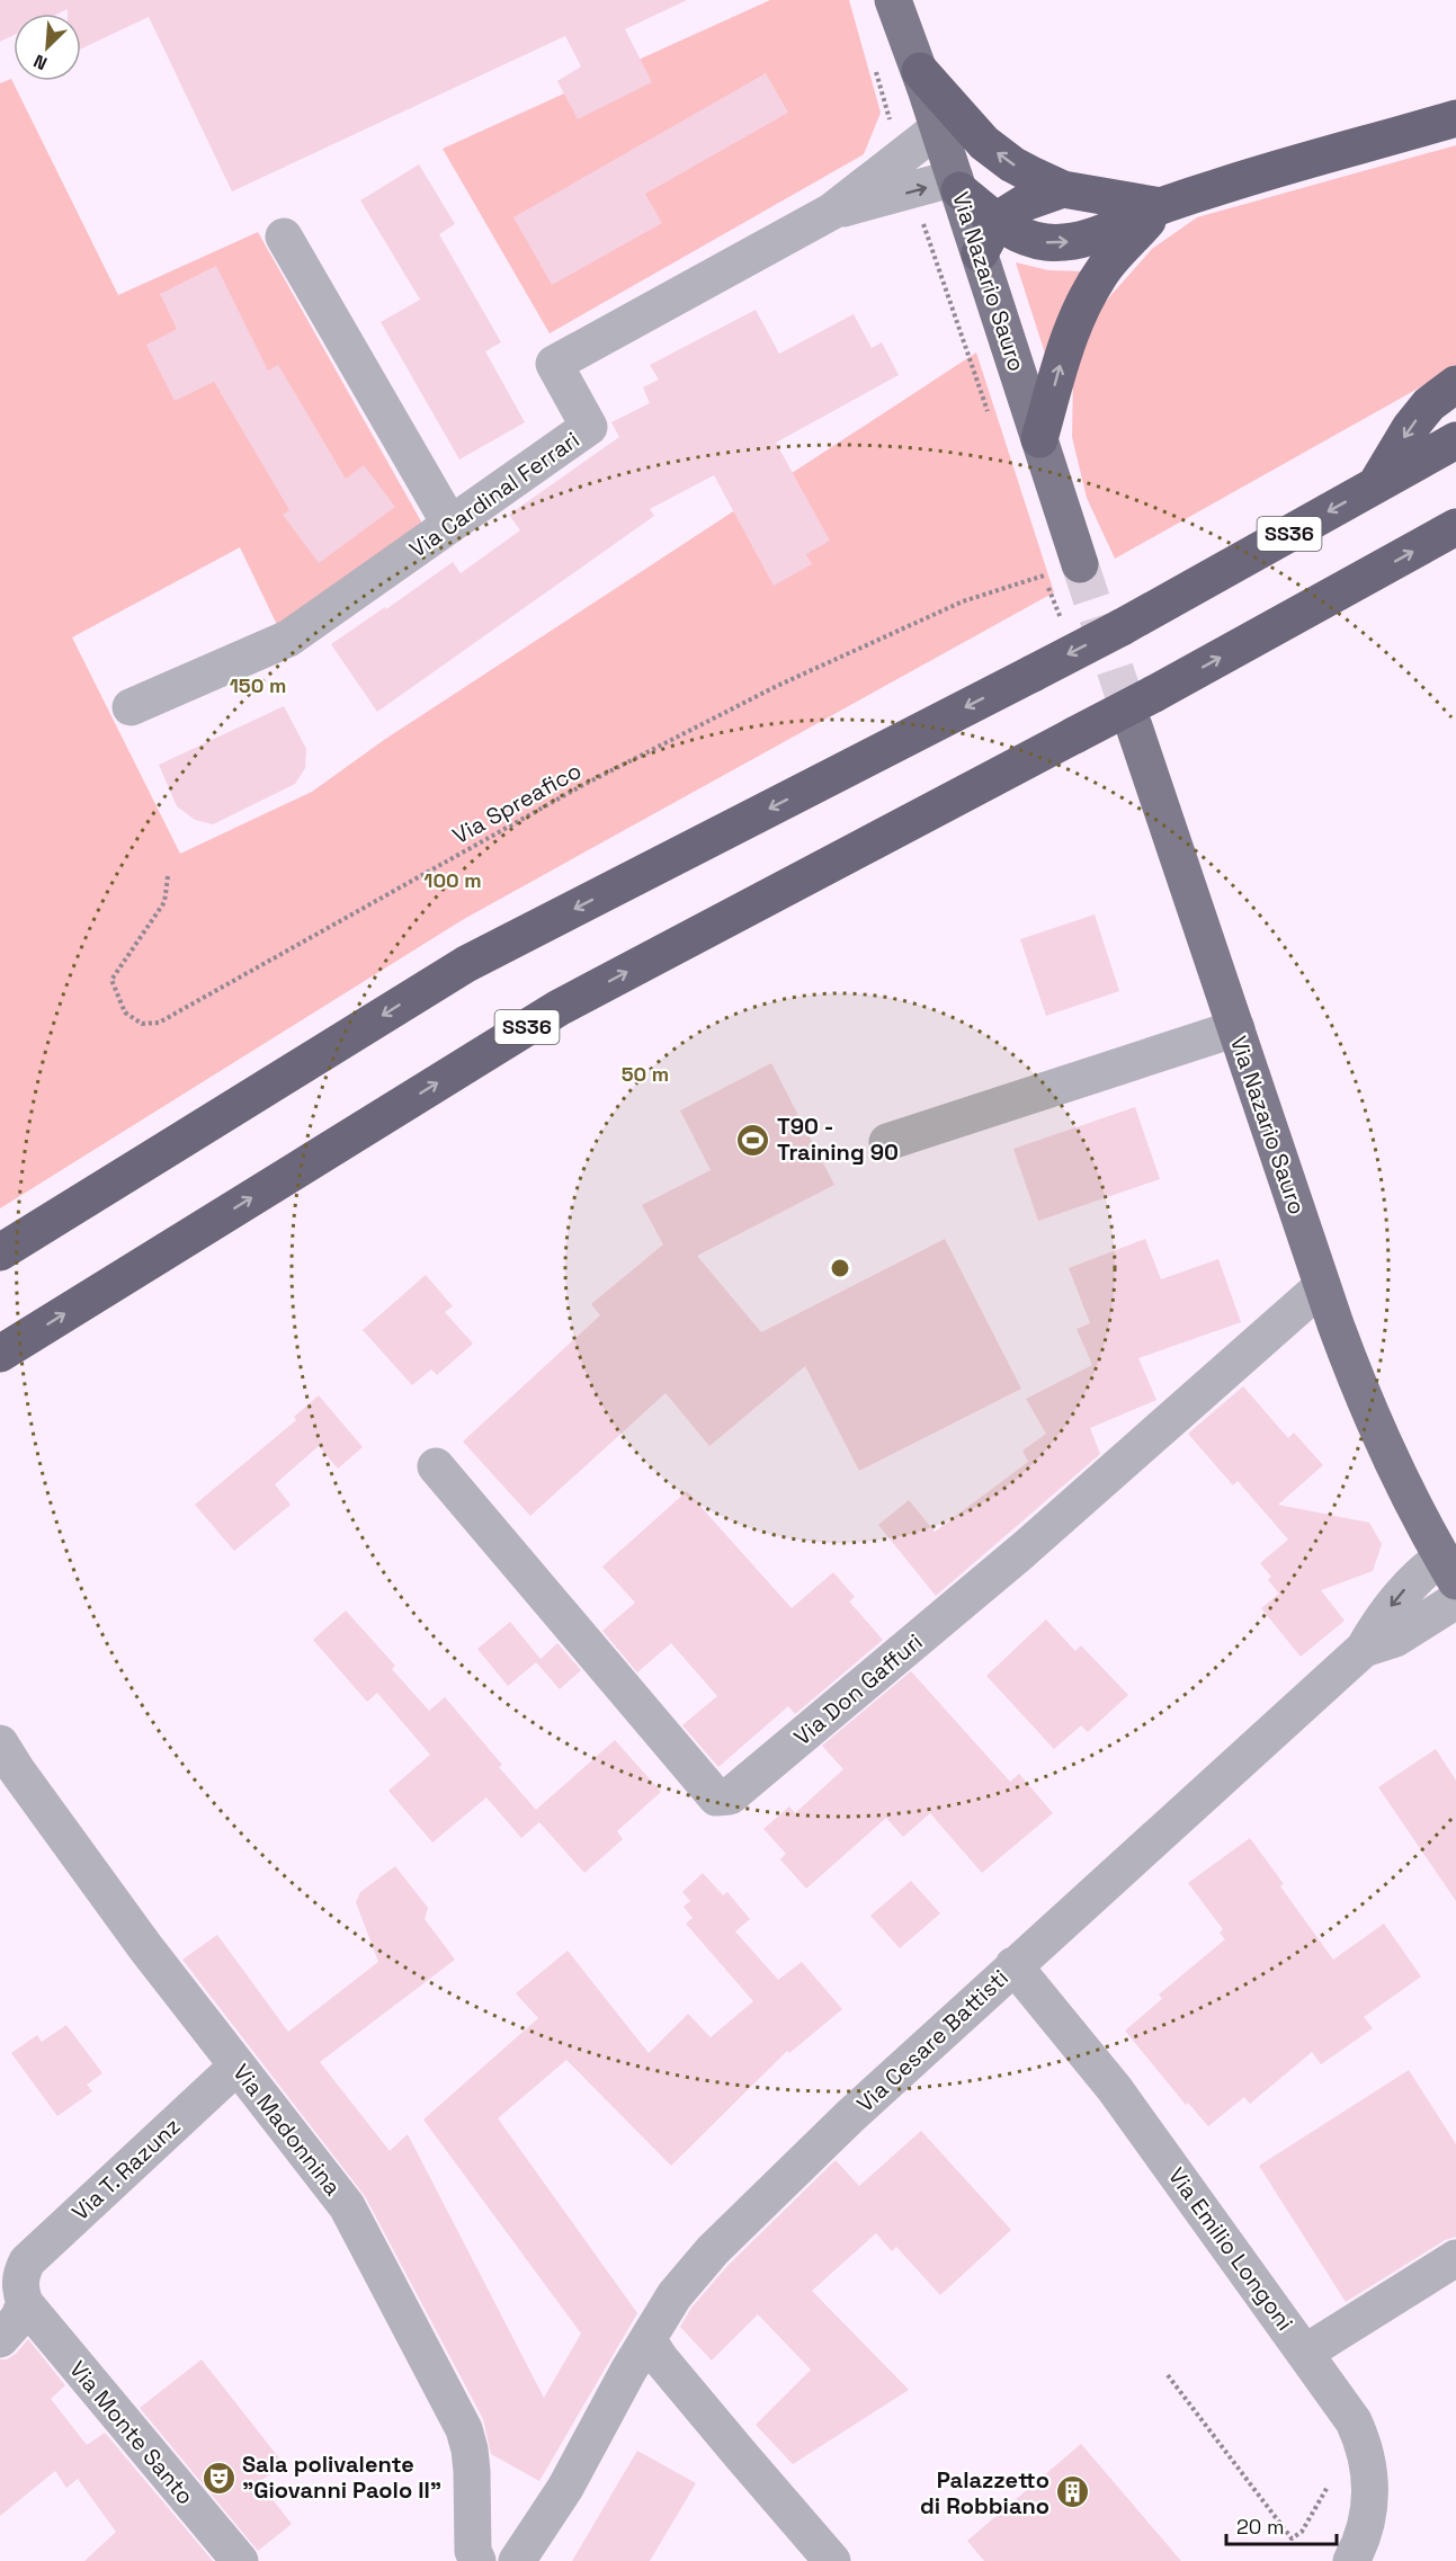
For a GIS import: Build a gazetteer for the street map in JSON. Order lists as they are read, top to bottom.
{
  "streets": {
    "highway": ["SS36"],
    "main road": ["Via Nazario Sauro"],
    "street": [
      "Via Cardinal Ferrari",
      "Via Don Gaffuri",
      "Via Cesare Battisti",
      "Via Madonnina",
      "Via T. Razunz",
      "Via Emilio Longoni",
      "Via Monte Santo"
    ],
    "path": ["Via Spreafico"]
  },
  "crossings": [
    ["Via Nazario Sauro", "Via Cardinal Ferrari"],
    ["Via Nazario Sauro", "Via Spreafico"],
    ["Via Nazario Sauro", "Via Don Gaffuri"],
    ["Via Nazario Sauro", "Via Cesare Battisti"],
    ["Via Cesare Battisti", "Via Emilio Longoni"],
    ["Via Madonnina", "Via T. Razunz"],
    ["Via T. Razunz", "Via Monte Santo"]
  ],
  "places": {
    "sports": ["T90 - Training 90"],
    "theatre": ["Sala polivalente \"Giovanni Paolo II\""],
    "building": ["Palazzetto di Robbiano"]
  },
  "scale_bar": "20 m",
  "north": "bottom left",
  "rings": ["150 m", "100 m", "50 m"]
}
